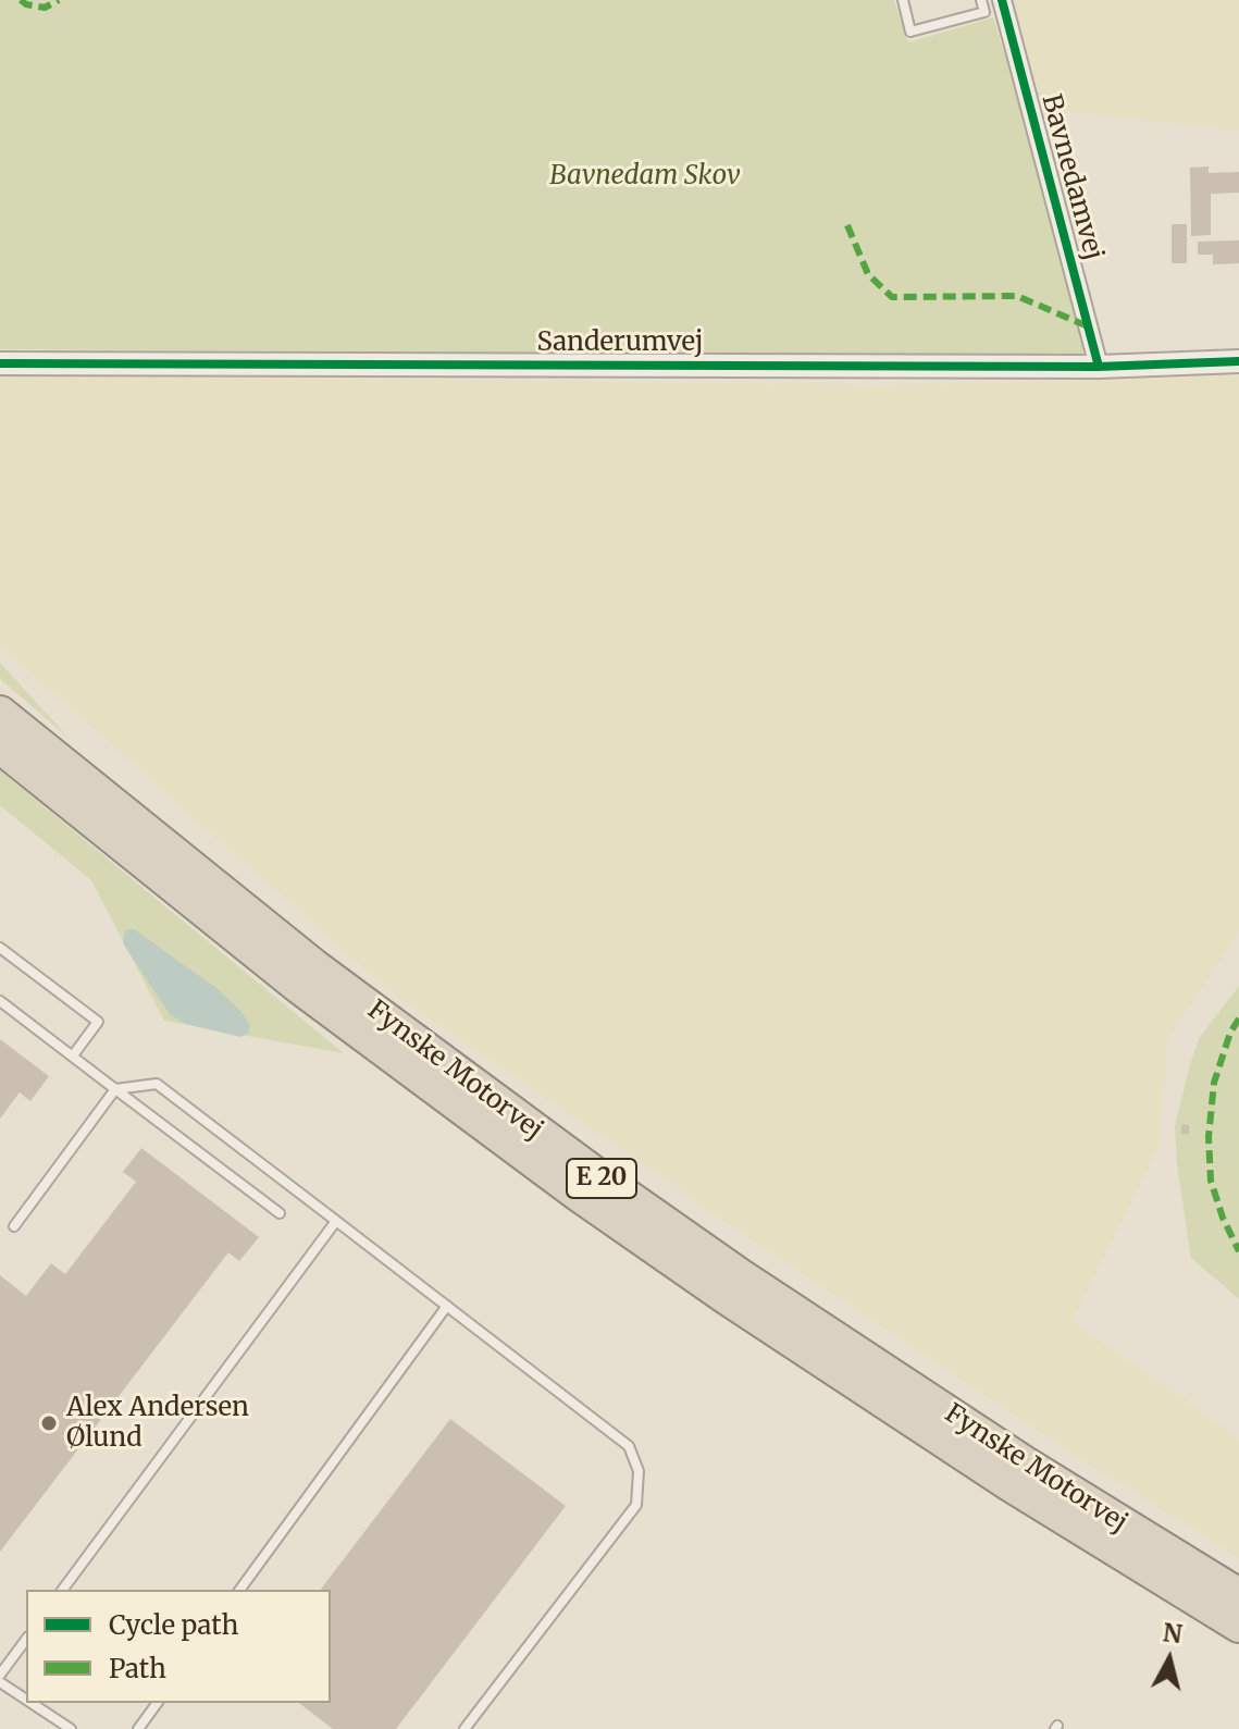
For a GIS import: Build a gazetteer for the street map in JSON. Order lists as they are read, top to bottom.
{
  "streets": {
    "highway": ["Fynske Motorvej", "E 20"],
    "street": ["Bavnedamvej", "Sanderumvej"]
  },
  "crossings": [
    ["Bavnedamvej", "Sanderumvej"]
  ],
  "parks": ["Bavnedam Skov"],
  "places": ["Alex Andersen Ølund"],
  "legend": ["Cycle path", "Path"],
  "north": "top"
}
